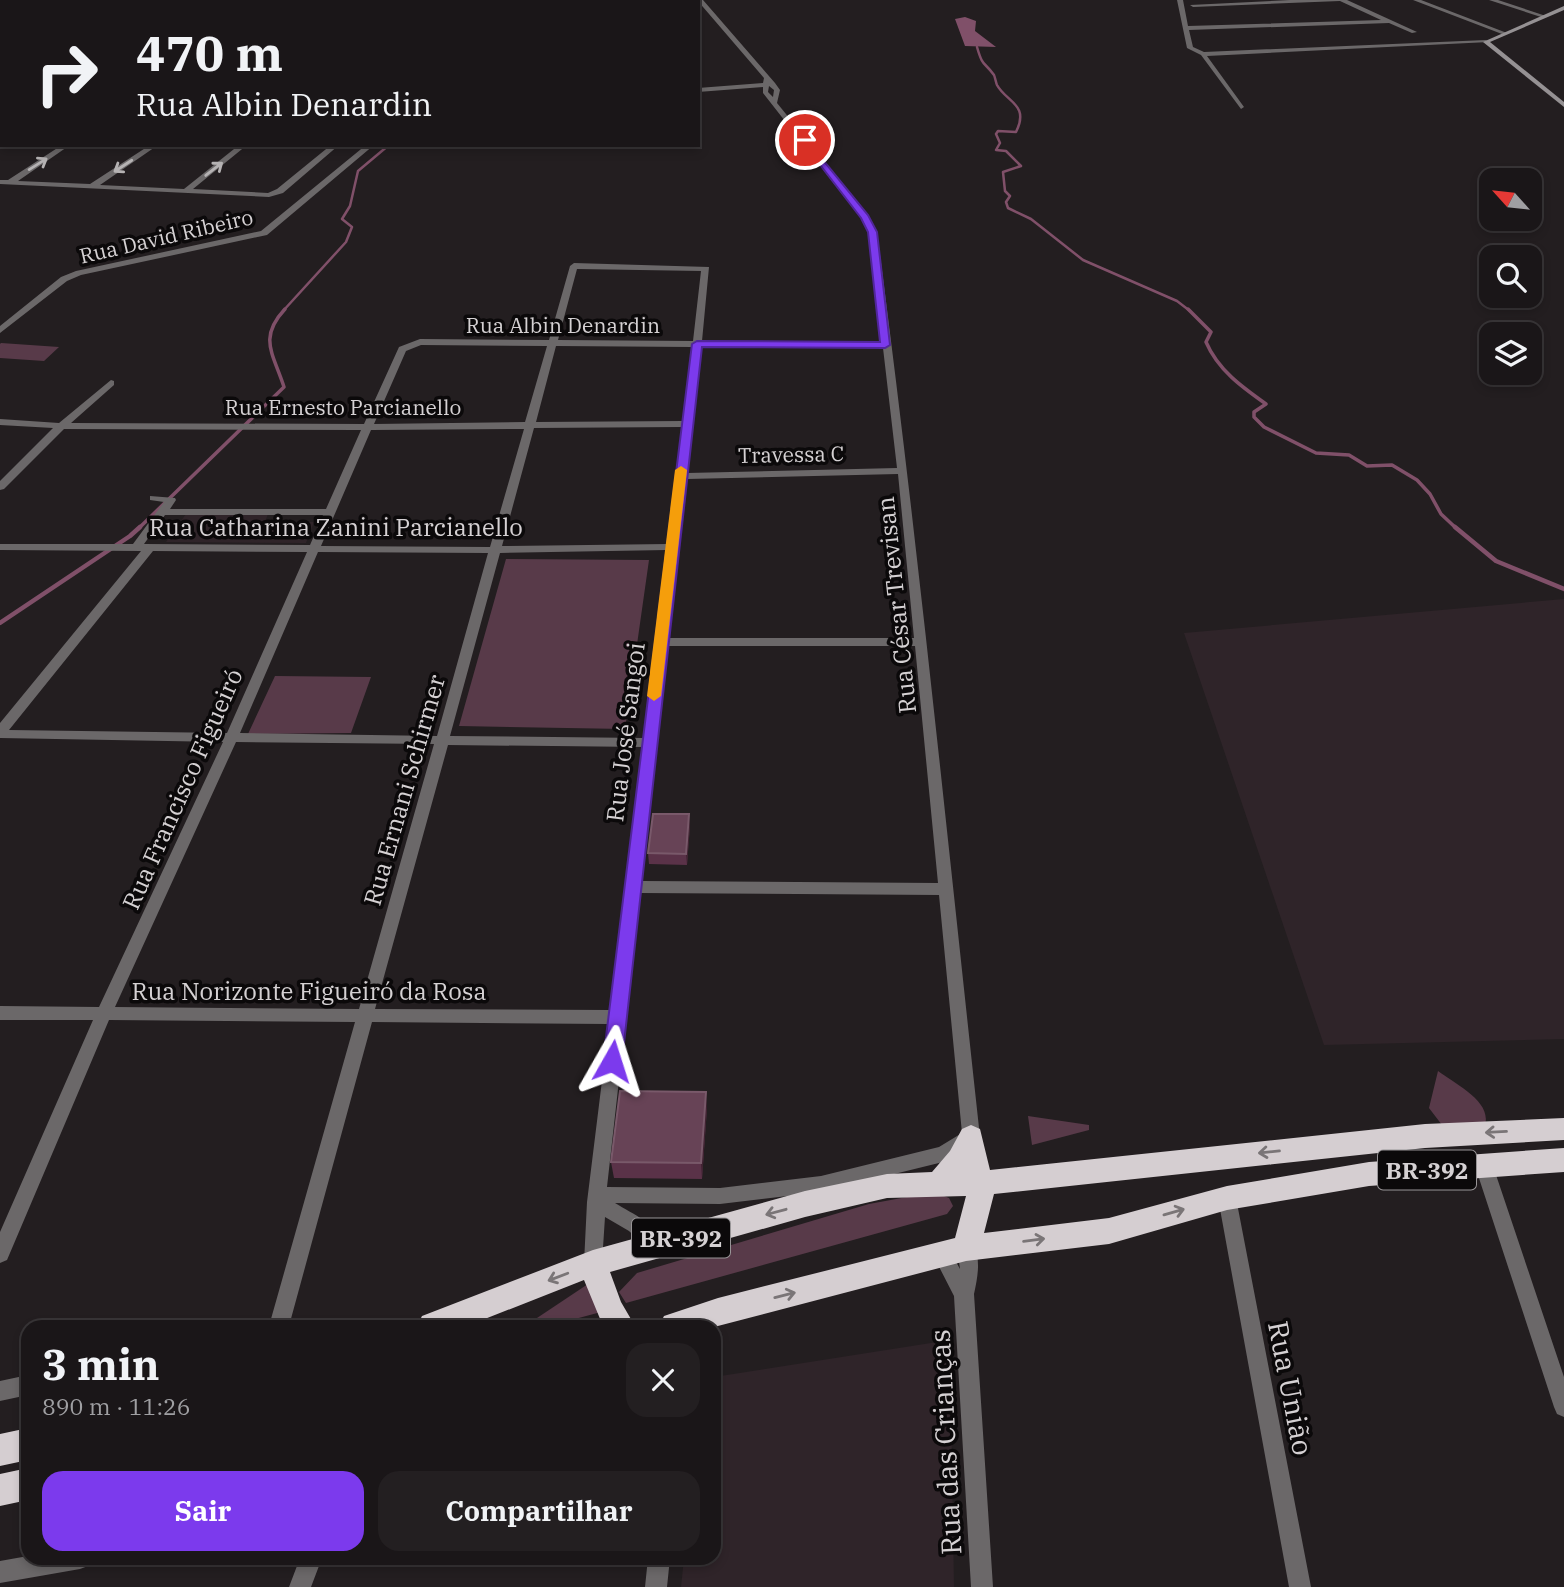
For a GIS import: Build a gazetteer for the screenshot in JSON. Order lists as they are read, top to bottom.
{
  "streets": {
    "highway": ["BR-392"],
    "street": [
      "Rua David Ribeiro",
      "Rua Albin Denardin",
      "Rua Ernesto Parcianello",
      "Travessa C",
      "Rua Catharina Zanini Parcianello",
      "Rua César Trevisan",
      "Rua José Sangoi",
      "Rua Francisco Figueiró",
      "Rua Ernani Schirmer",
      "Rua Norizonte Figueiró da Rosa",
      "Rua União",
      "Rua das Crianças"
    ]
  },
  "crossings": [
    ["Rua Albin Denardin", "Rua César Trevisan"],
    ["Rua Albin Denardin", "Rua José Sangoi"],
    ["Rua Albin Denardin", "Rua Francisco Figueiró"],
    ["Rua Albin Denardin", "Rua Ernani Schirmer"],
    ["Rua Ernesto Parcianello", "Rua José Sangoi"],
    ["Rua Ernesto Parcianello", "Rua Francisco Figueiró"],
    ["Rua Ernesto Parcianello", "Rua Ernani Schirmer"],
    ["Travessa C", "Rua César Trevisan"],
    ["Travessa C", "Rua José Sangoi"],
    ["Rua Catharina Zanini Parcianello", "Rua José Sangoi"],
    ["Rua Catharina Zanini Parcianello", "Rua Francisco Figueiró"],
    ["Rua Catharina Zanini Parcianello", "Rua Ernani Schirmer"],
    ["Rua José Sangoi", "Rua Ernani Schirmer"],
    ["Rua José Sangoi", "Rua Norizonte Figueiró da Rosa"],
    ["Rua José Sangoi", "BR-392"],
    ["Rua Francisco Figueiró", "Rua Norizonte Figueiró da Rosa"],
    ["Rua Ernani Schirmer", "Rua Norizonte Figueiró da Rosa"],
    ["BR-392", "Rua União"],
    ["BR-392", "Rua das Crianças"]
  ],
  "north": "top left",
  "page": {
    "turn": ["470 m", "Rua Albin Denardin"],
    "heading": ["3 min", "890 m · 11:26"],
    "buttons": ["Sair", "Compartilhar"]
  }
}
